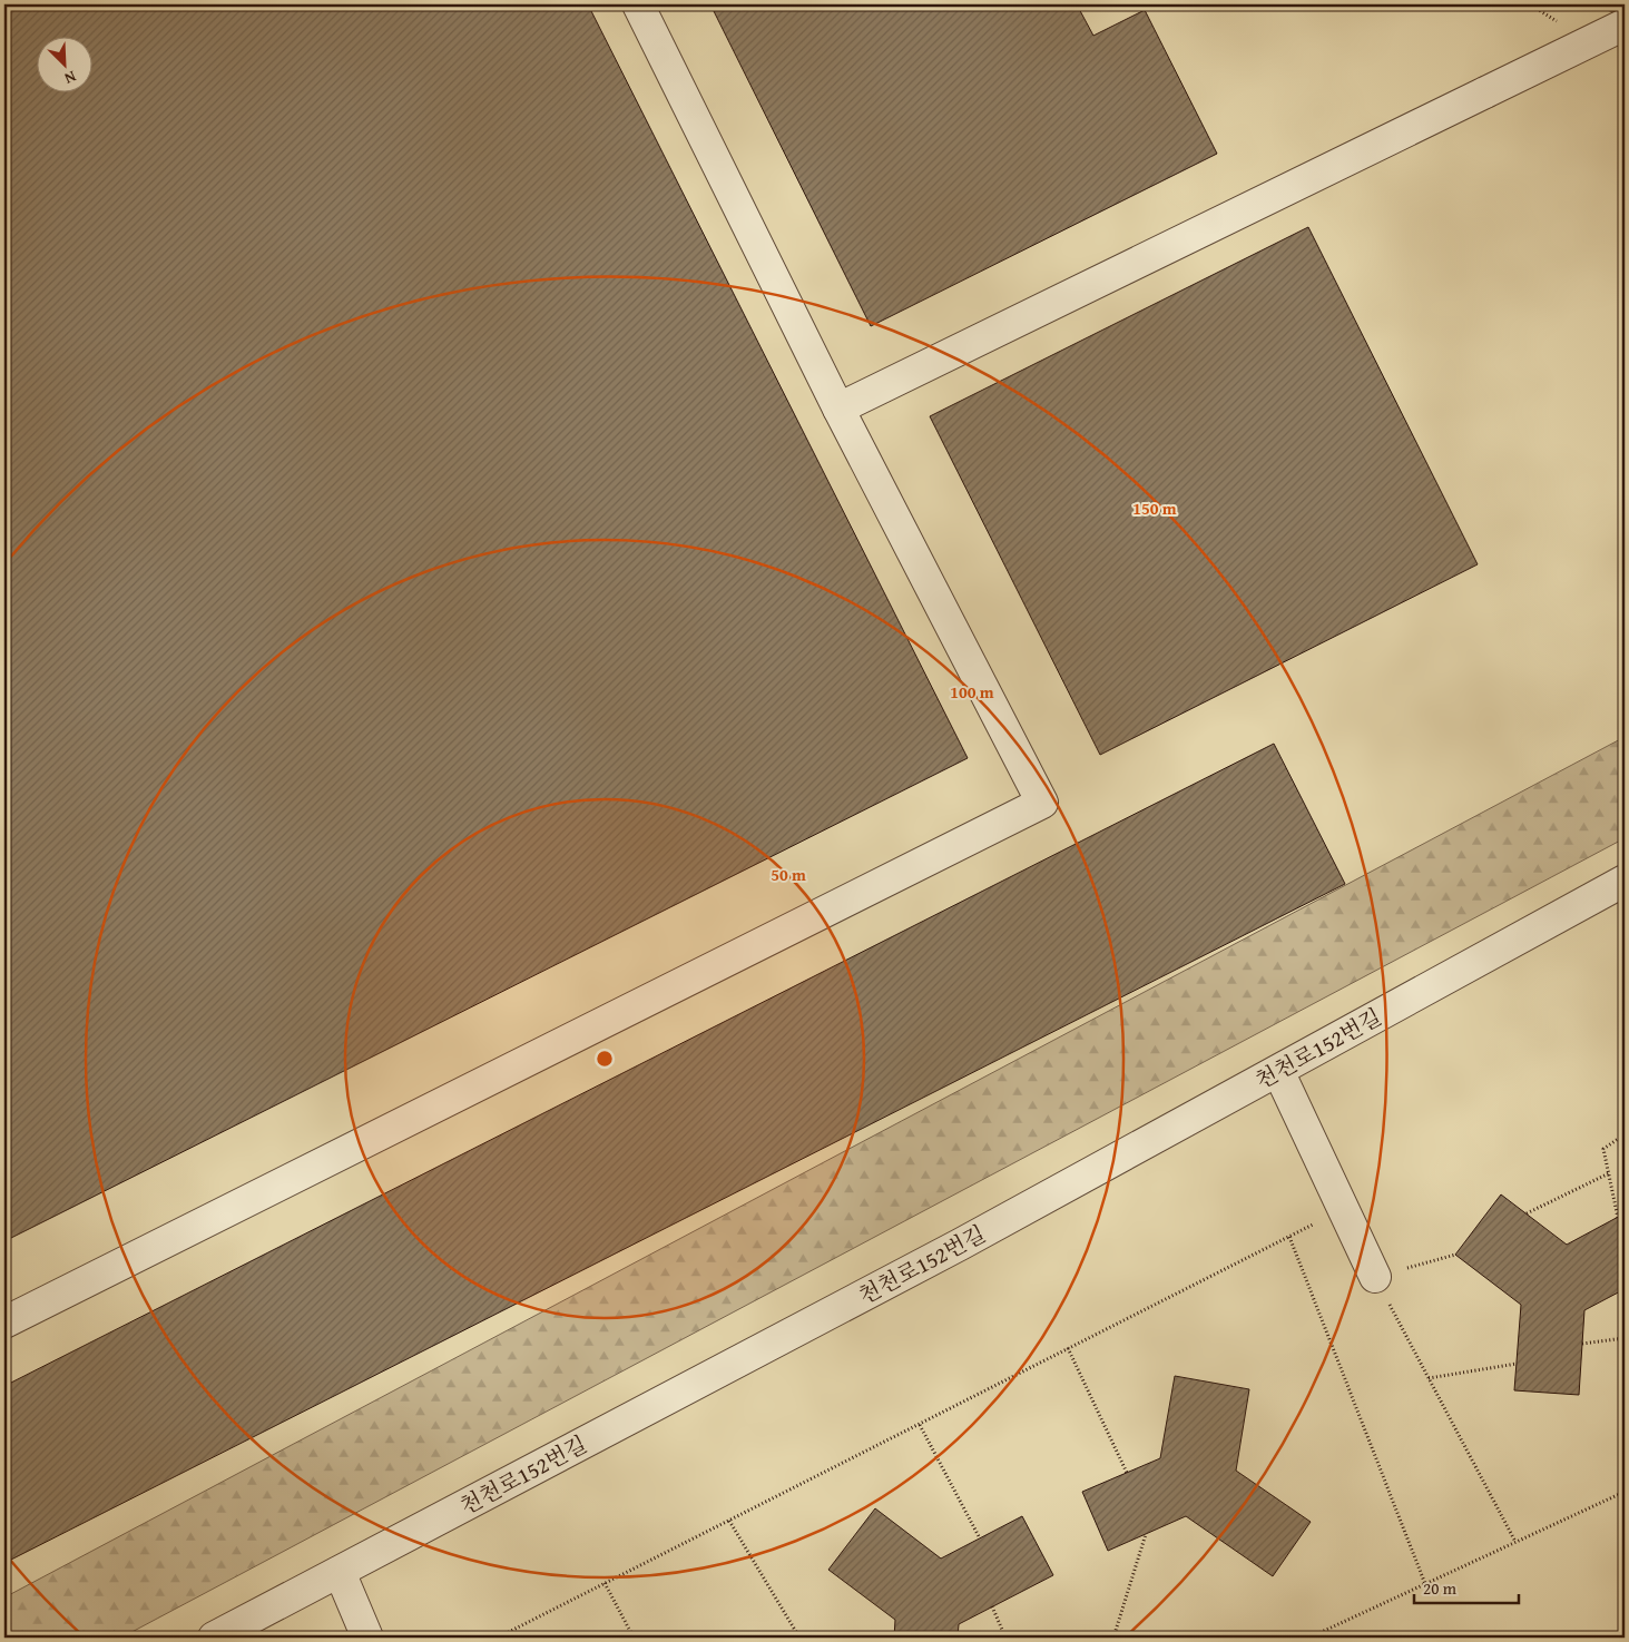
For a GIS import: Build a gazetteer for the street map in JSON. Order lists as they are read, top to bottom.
{
  "streets": {
    "street": ["천천로152번길"]
  },
  "scale_bar": "20 m",
  "north": "bottom right",
  "rings": ["150 m", "100 m", "50 m"]
}
